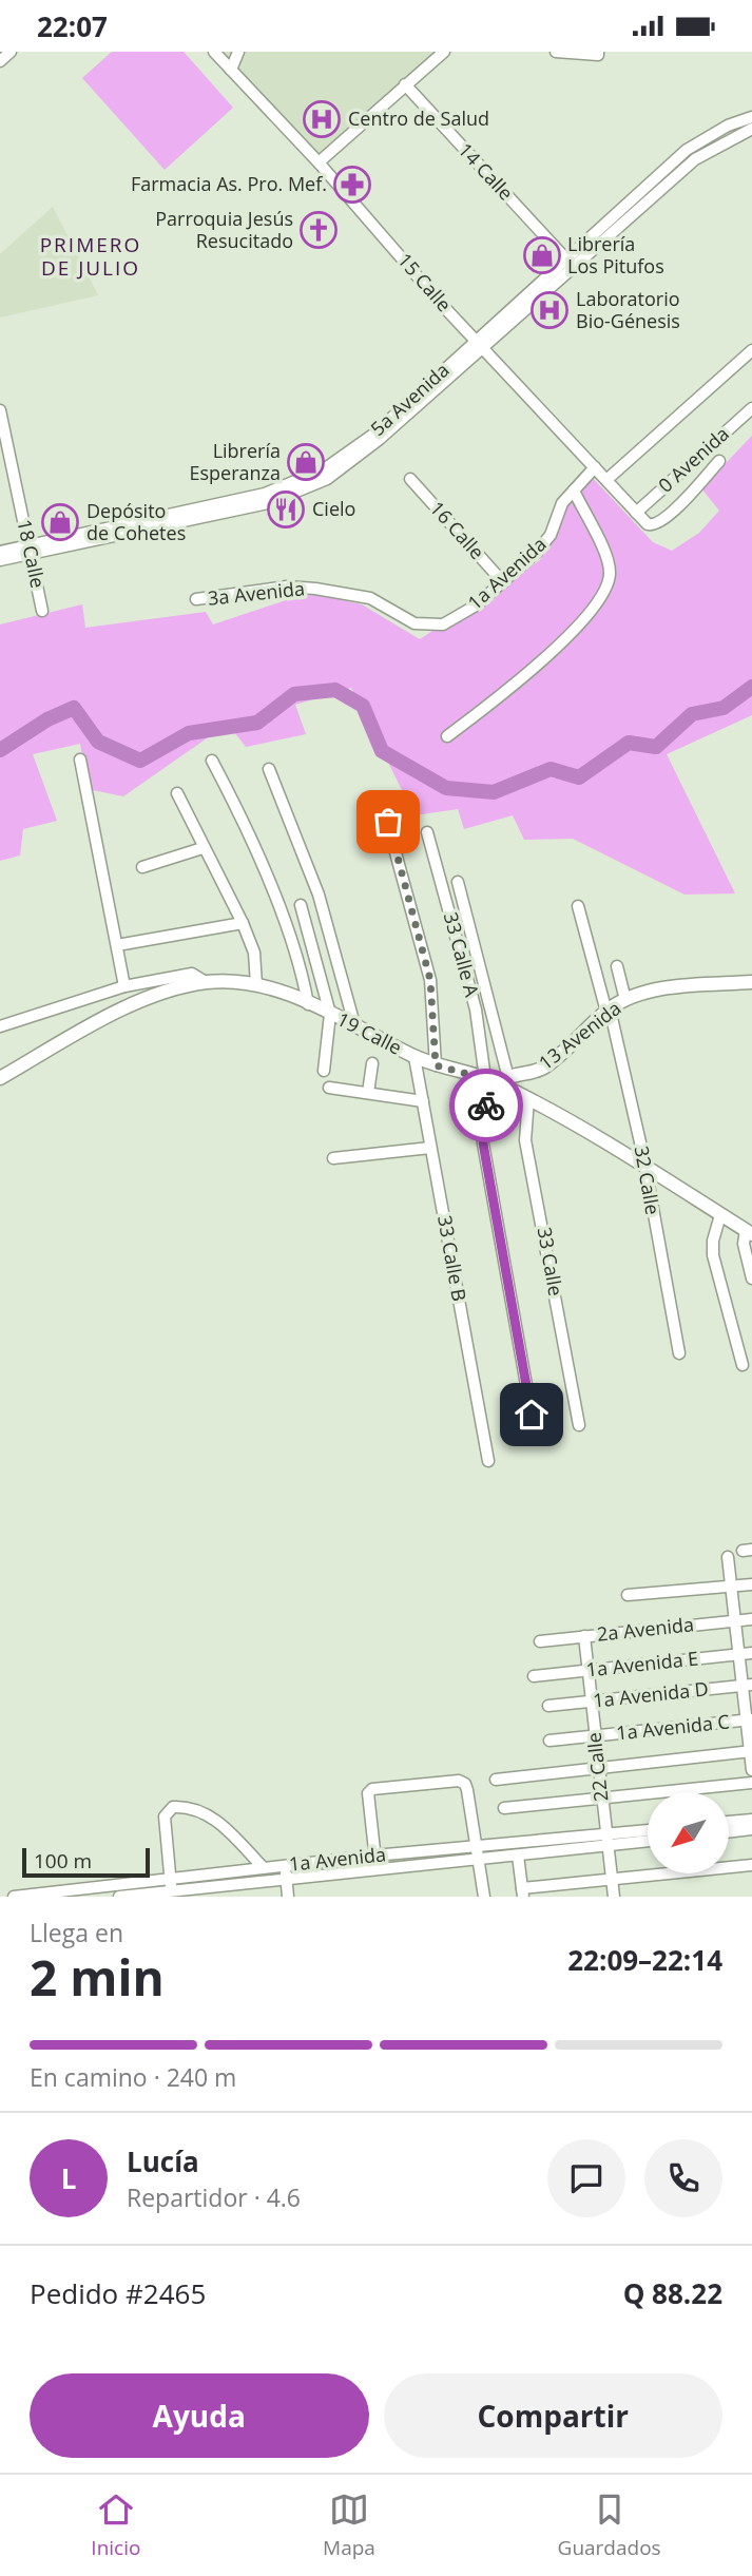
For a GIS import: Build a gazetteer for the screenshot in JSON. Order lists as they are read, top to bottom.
{
  "streets": {
    "main road": ["19 Calle", "13 Avenida"],
    "street": [
      "14 Calle",
      "15 Calle",
      "5a Avenida",
      "0 Avenida",
      "16 Calle",
      "18 Calle",
      "1a Avenida",
      "3a Avenida",
      "33 Calle A",
      "32 Calle",
      "33 Calle B",
      "33 Calle",
      "2a Avenida",
      "1a Avenida E",
      "1a Avenida D",
      "1a Avenida C",
      "22 Calle"
    ]
  },
  "crossings": [
    ["14 Calle", "5a Avenida"],
    ["15 Calle", "5a Avenida"],
    ["15 Calle", "0 Avenida"],
    ["15 Calle", "1a Avenida"],
    ["5a Avenida", "18 Calle"],
    ["16 Calle", "1a Avenida"],
    ["1a Avenida", "3a Avenida"],
    ["1a Avenida", "22 Calle"],
    ["33 Calle A", "19 Calle"],
    ["33 Calle A", "13 Avenida"],
    ["19 Calle", "13 Avenida"],
    ["19 Calle", "32 Calle"],
    ["19 Calle", "33 Calle B"],
    ["19 Calle", "33 Calle"],
    ["13 Avenida", "32 Calle"],
    ["2a Avenida", "22 Calle"],
    ["1a Avenida E", "22 Calle"],
    ["1a Avenida D", "22 Calle"],
    ["1a Avenida C", "22 Calle"]
  ],
  "districts": ["PRIMERO DE JULIO"],
  "places": {
    "hospital": ["Centro de Salud", "Laboratorio Bio-Génesis"],
    "pharmacy": ["Farmacia As. Pro. Mef."],
    "church": ["Parroquia Jesús Resucitado"],
    "shop": ["Librería Los Pitufos", "Librería Esperanza", "Depósito de Cohetes"],
    "restaurant": ["Cielo"]
  },
  "scale_bar": "100 m",
  "north": "bottom left",
  "page": {
    "status": "22:07",
    "scale": "100 m",
    "heading": ["2 min", "Llega en", "22:09–22:14"],
    "panel": [
      "Lucía",
      "Repartidor · 4.6",
      "Pedido #2465",
      "Q 88.22"
    ],
    "bar": "En camino · 240 m",
    "round": "L",
    "buttons": ["Ayuda", "Compartir"],
    "tabs": ["Inicio", "Mapa", "Guardados"]
  }
}
